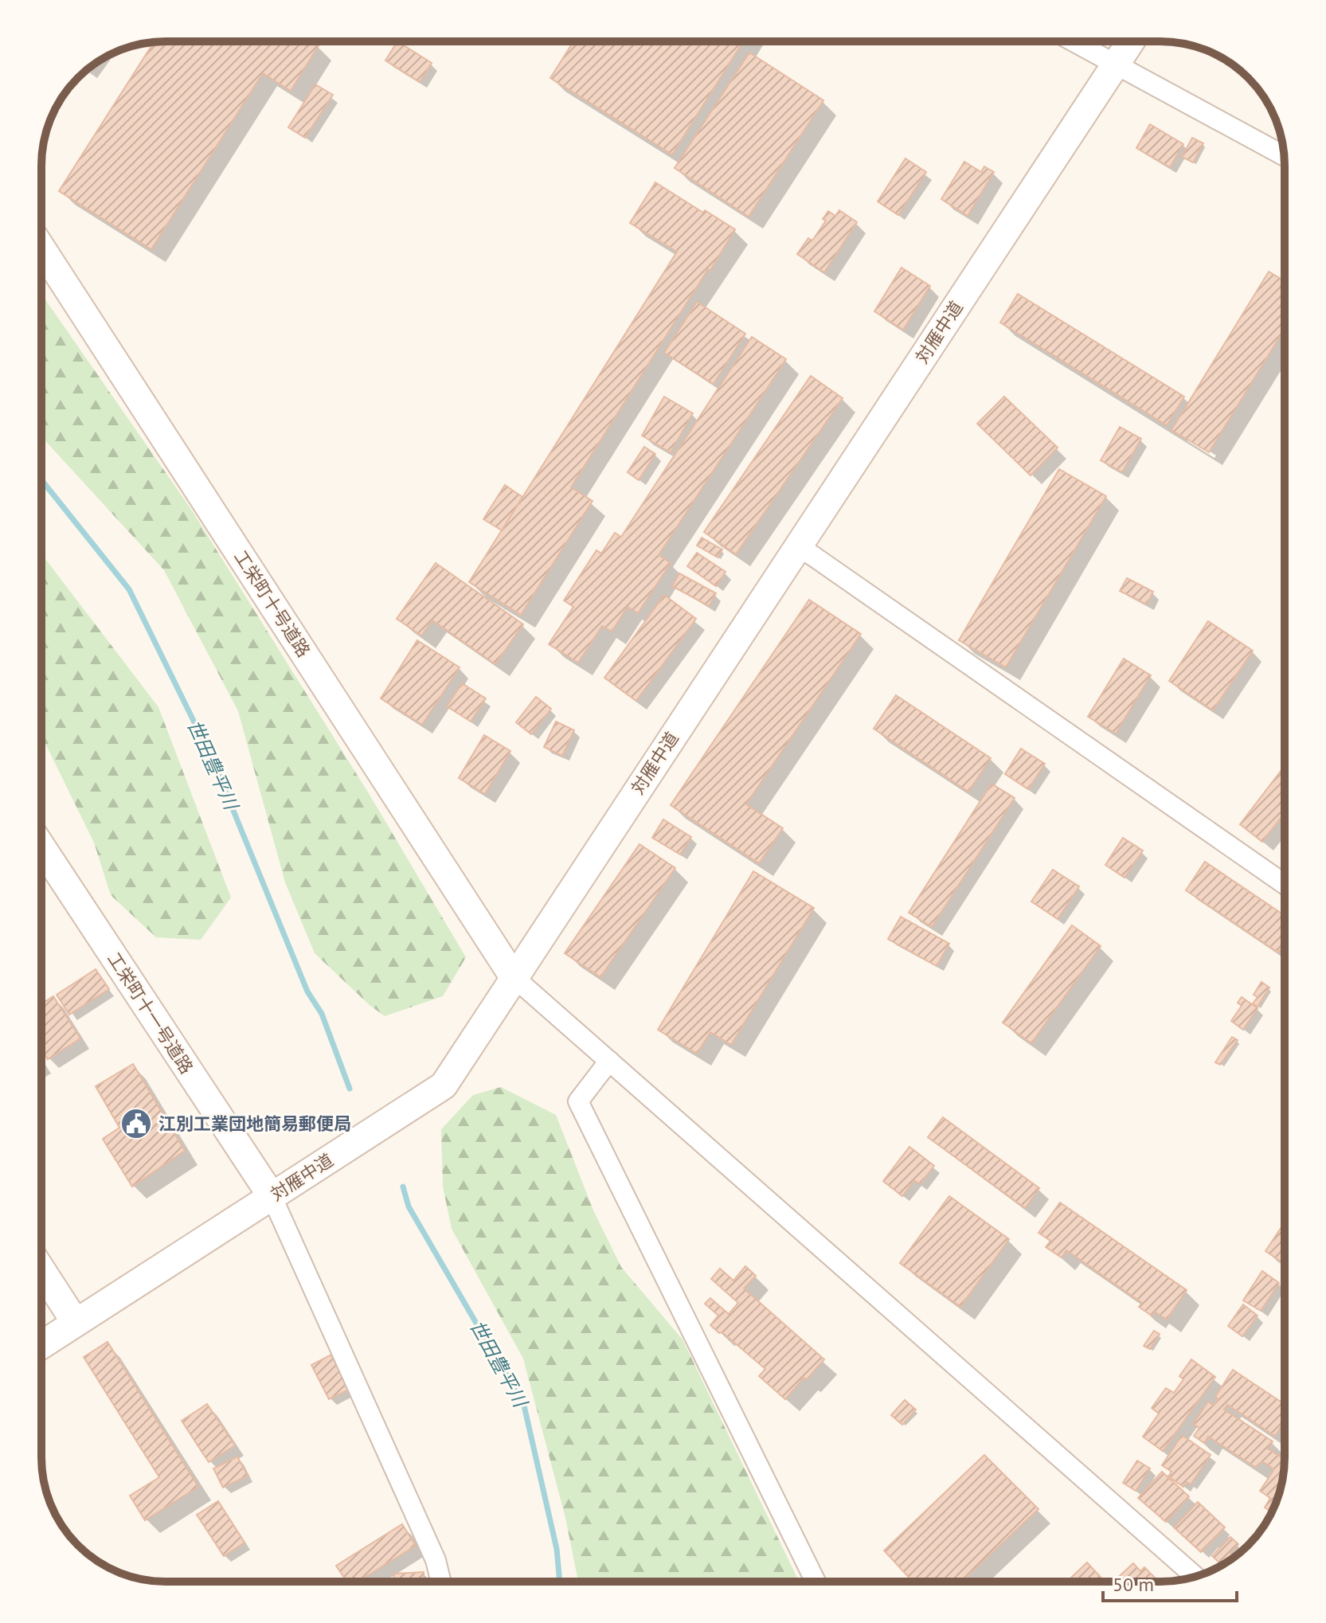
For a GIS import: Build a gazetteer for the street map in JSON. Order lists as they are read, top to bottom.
{
  "streets": {
    "street": ["対雁中道", "工栄町十号道路", "工栄町十一号道路"]
  },
  "crossings": [
    ["対雁中道", "工栄町十号道路"],
    ["対雁中道", "工栄町十一号道路"]
  ],
  "water": ["世田豊平川"],
  "places": {
    "public building": ["江別工業団地簡易郵便局"]
  },
  "scale_bar": "50 m"
}
